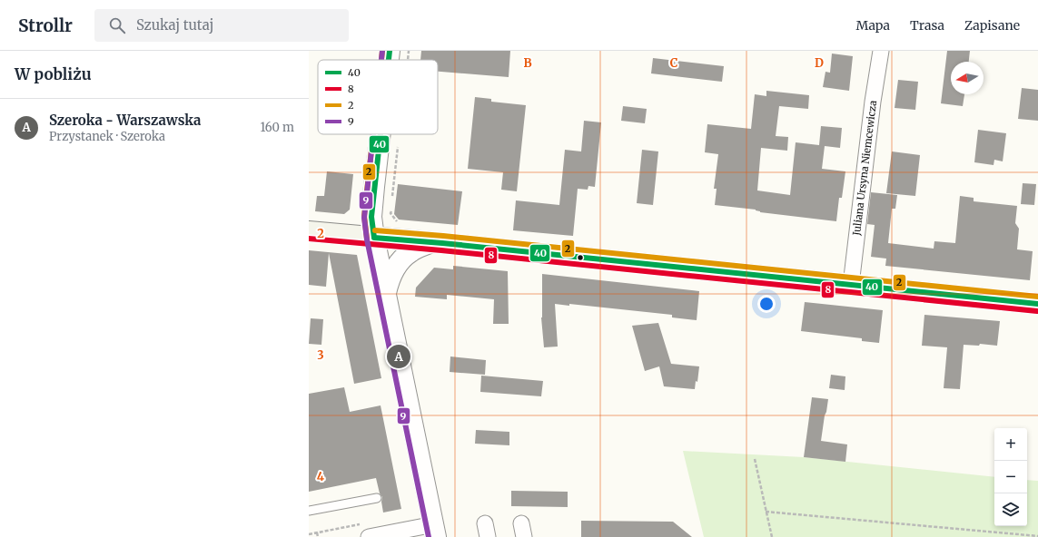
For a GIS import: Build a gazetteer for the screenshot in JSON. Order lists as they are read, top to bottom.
{
  "streets": {
    "street": ["Juliana Ursyna Niemcewicza"]
  },
  "lines": [
    "transit line 40",
    "transit line 2",
    "transit line 9",
    "transit line 8"
  ],
  "legend": [
    "40",
    "8",
    "2",
    "9"
  ],
  "north": "left",
  "page": {
    "header": "Strollr",
    "search": "Szukaj tutaj",
    "nav": ["Mapa", "Trasa", "Zapisane"],
    "heading": "W pobliżu",
    "list": [
      {
        "mark": "A",
        "name": "Szeroka - Warszawska",
        "note": "Przystanek · Szeroka",
        "value": "160 m"
      }
    ],
    "pins": "A",
    "map_buttons": ["+", "−"]
  },
  "grid": {
    "columns": ["B", "C", "D"],
    "rows": ["2", "3", "4"]
  }
}
